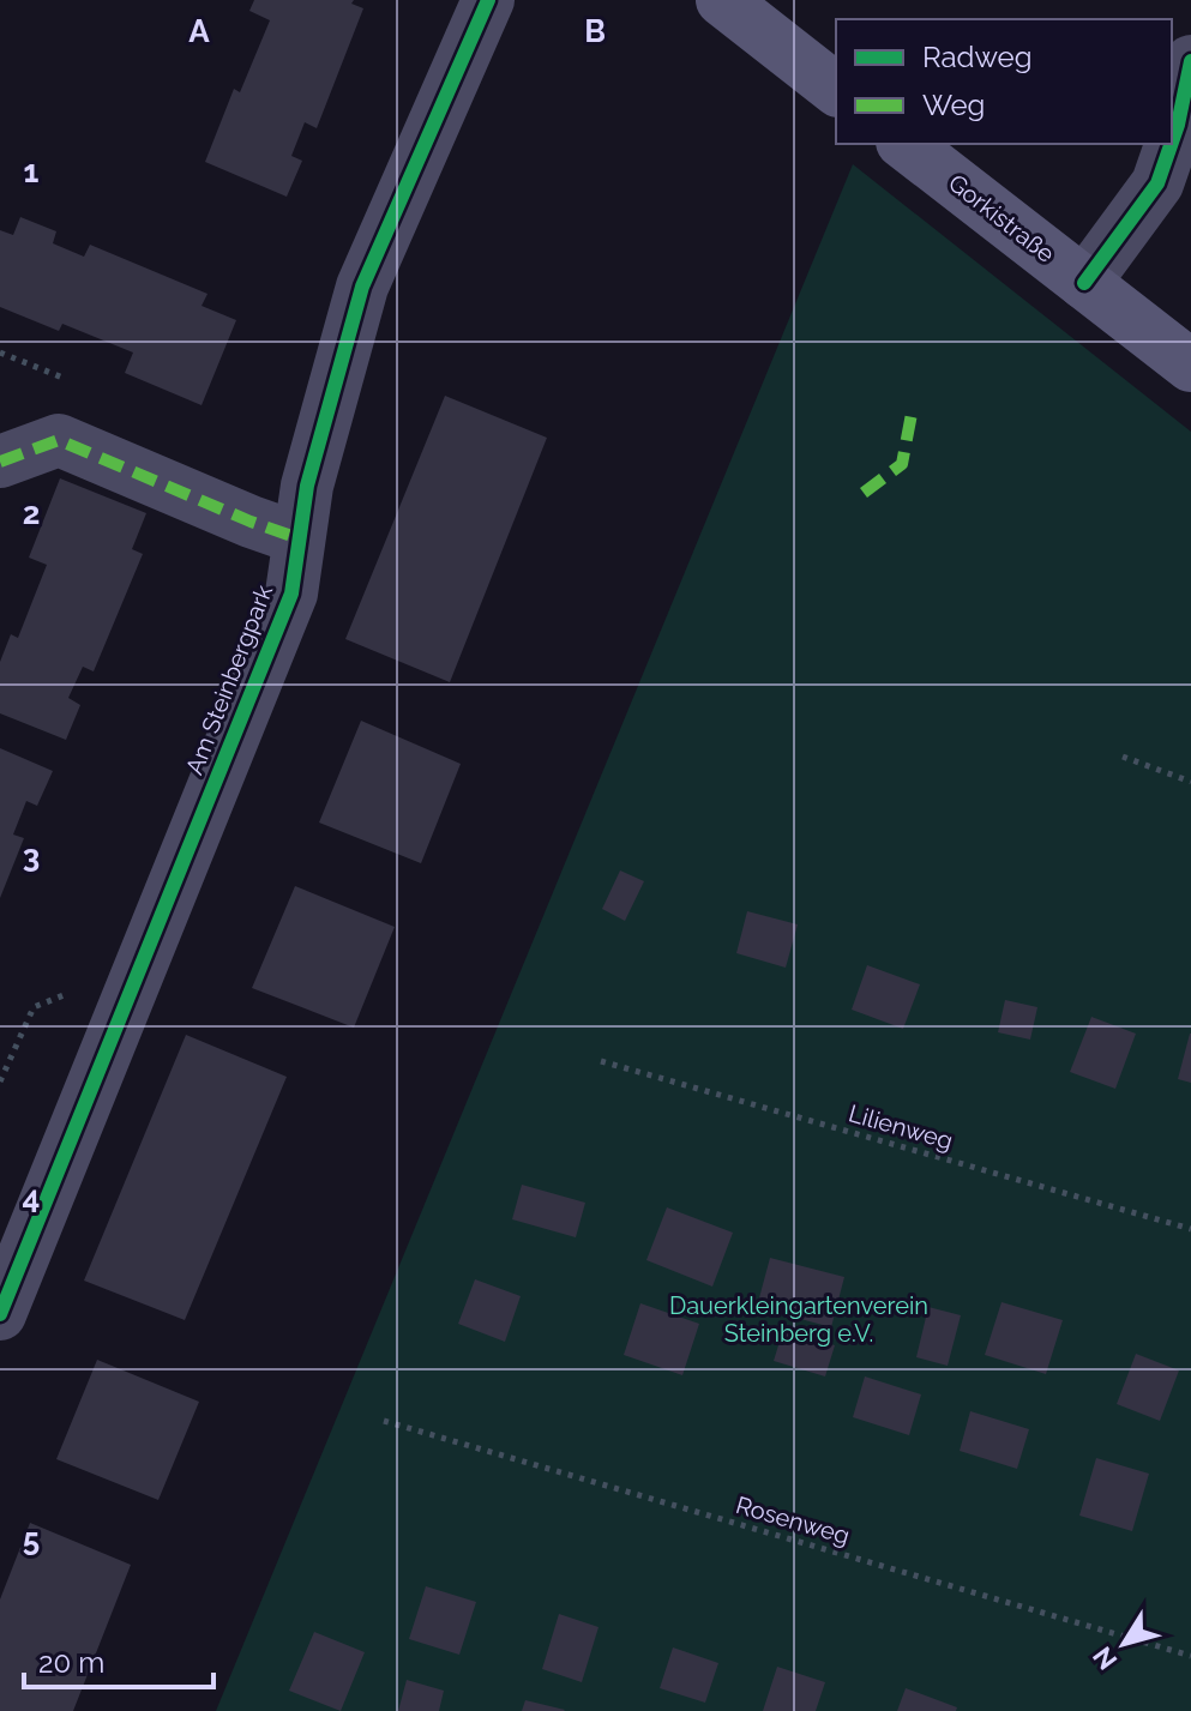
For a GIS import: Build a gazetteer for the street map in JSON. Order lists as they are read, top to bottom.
{
  "streets": {
    "main road": ["Gorkistraße"],
    "street": ["Am Steinbergpark"],
    "path": ["Lilienweg", "Rosenweg"]
  },
  "parks": ["Dauerkleingartenverein Steinberg e.V."],
  "legend": ["Radweg", "Weg"],
  "scale_bar": "20 m",
  "north": "bottom left",
  "grid": {
    "columns": ["A", "B"],
    "rows": [
      "1",
      "2",
      "3",
      "4",
      "5"
    ]
  }
}
